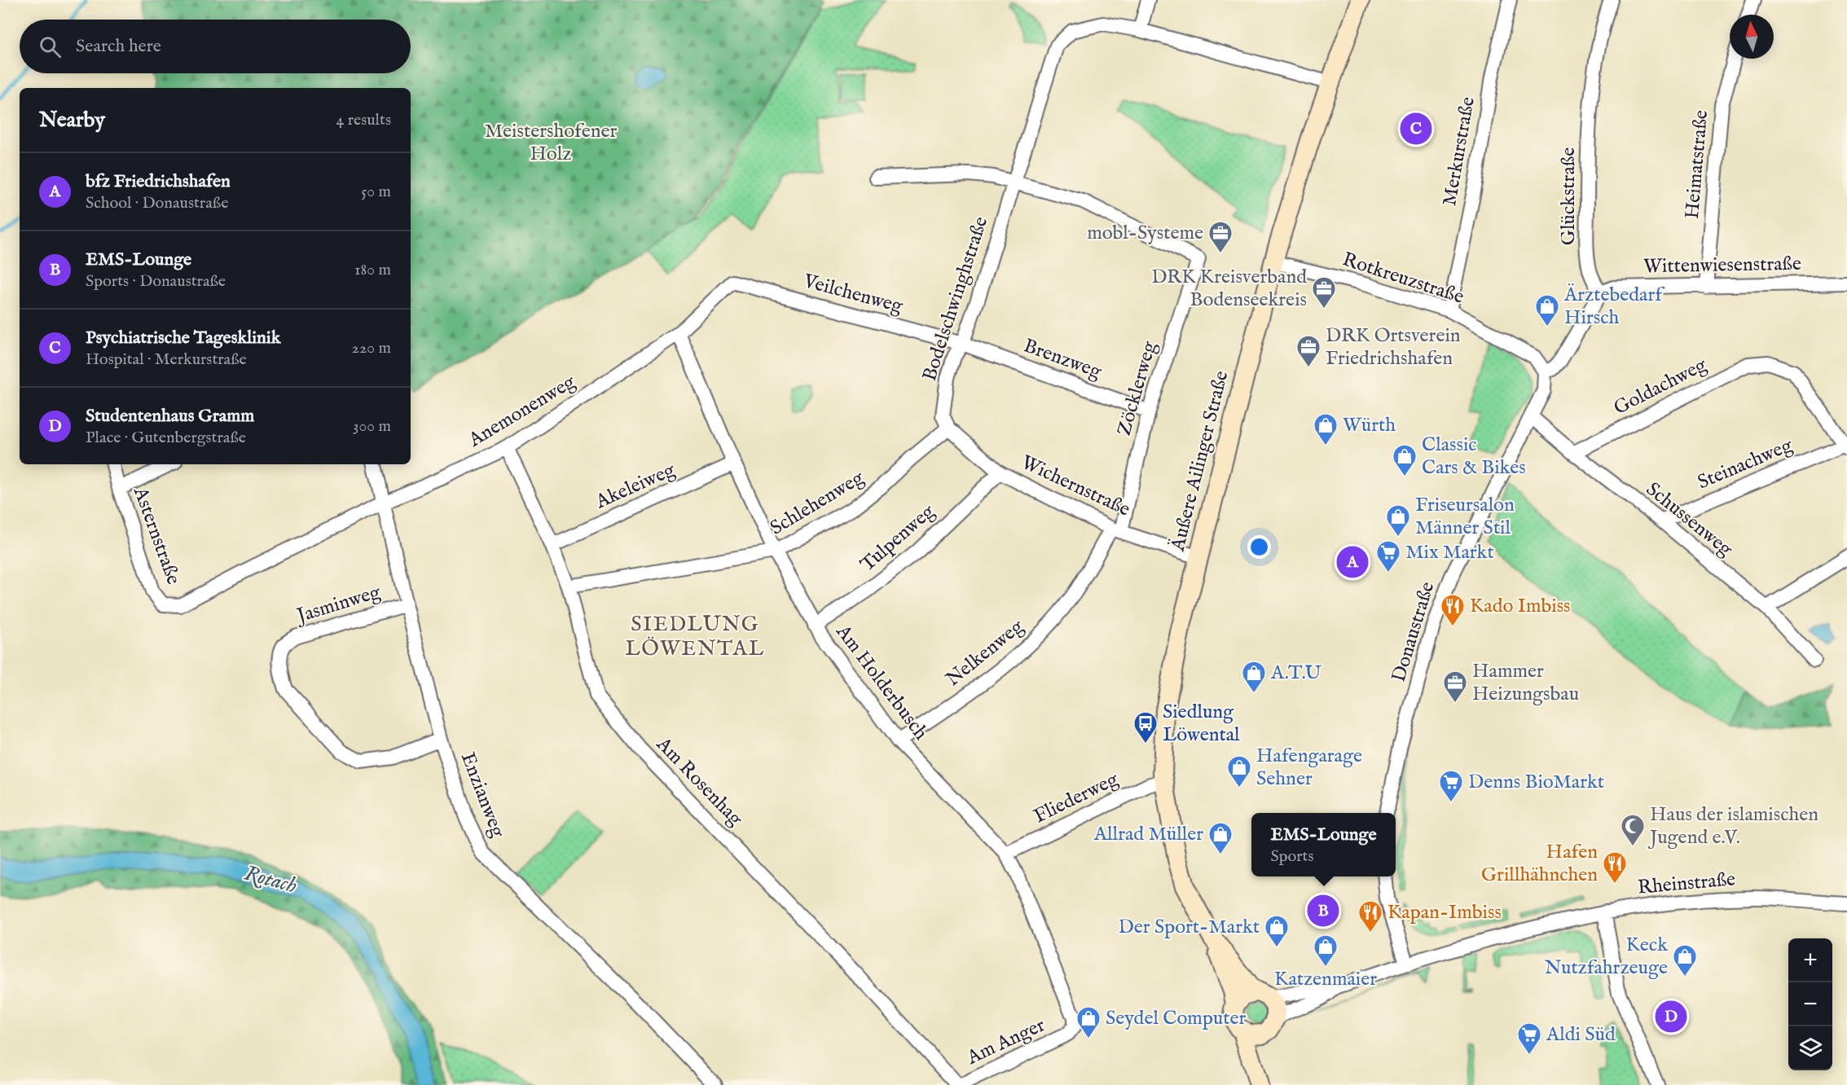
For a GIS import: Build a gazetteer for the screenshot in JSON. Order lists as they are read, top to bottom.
{
  "streets": {
    "main road": ["Äußere Ailinger Straße"],
    "street": [
      "Merkurstraße",
      "Heimatstraße",
      "Glückstraße",
      "Wittenwiesenstraße",
      "Rotkreuzstraße",
      "Veilchenweg",
      "Bodelschwinghstraße",
      "Brenzweg",
      "Goldachweg",
      "Zöcklerweg",
      "Anemonenweg",
      "Steinachweg",
      "Akeleiweg",
      "Wichernstraße",
      "Schlehenweg",
      "Schussenweg",
      "Asternstraße",
      "Tulpenweg",
      "Jasminweg",
      "Donaustraße",
      "Nelkenweg",
      "Am Holderbusch",
      "Am Rosenhag",
      "Enzianweg",
      "Fliederweg",
      "Rheinstraße",
      "Am Anger"
    ]
  },
  "crossings": [
    ["Merkurstraße", "Rotkreuzstraße"],
    ["Heimatstraße", "Wittenwiesenstraße"],
    ["Glückstraße", "Wittenwiesenstraße"],
    ["Rotkreuzstraße", "Äußere Ailinger Straße"],
    ["Rotkreuzstraße", "Donaustraße"],
    ["Veilchenweg", "Bodelschwinghstraße"],
    ["Veilchenweg", "Brenzweg"],
    ["Veilchenweg", "Anemonenweg"],
    ["Bodelschwinghstraße", "Brenzweg"],
    ["Bodelschwinghstraße", "Zöcklerweg"],
    ["Bodelschwinghstraße", "Äußere Ailinger Straße"],
    ["Bodelschwinghstraße", "Wichernstraße"],
    ["Bodelschwinghstraße", "Schlehenweg"],
    ["Brenzweg", "Zöcklerweg"],
    ["Goldachweg", "Steinachweg"],
    ["Goldachweg", "Schussenweg"],
    ["Zöcklerweg", "Wichernstraße"],
    ["Zöcklerweg", "Nelkenweg"],
    ["Anemonenweg", "Asternstraße"],
    ["Anemonenweg", "Am Holderbusch"],
    ["Anemonenweg", "Am Rosenhag"],
    ["Anemonenweg", "Enzianweg"],
    ["Äußere Ailinger Straße", "Wichernstraße"],
    ["Äußere Ailinger Straße", "Fliederweg"],
    ["Steinachweg", "Schussenweg"],
    ["Akeleiweg", "Am Holderbusch"],
    ["Akeleiweg", "Am Rosenhag"],
    ["Wichernstraße", "Schlehenweg"],
    ["Wichernstraße", "Tulpenweg"],
    ["Wichernstraße", "Nelkenweg"],
    ["Schlehenweg", "Am Holderbusch"],
    ["Schlehenweg", "Am Rosenhag"],
    ["Schussenweg", "Donaustraße"],
    ["Tulpenweg", "Am Holderbusch"],
    ["Jasminweg", "Enzianweg"],
    ["Nelkenweg", "Am Holderbusch"],
    ["Am Holderbusch", "Fliederweg"],
    ["Am Holderbusch", "Am Anger"],
    ["Am Rosenhag", "Am Anger"]
  ],
  "districts": ["SIEDLUNG LÖWENTAL"],
  "water": ["Rotach"],
  "parks": ["Meistershofener Holz"],
  "places": {
    "office": [
      "mobl-Systeme",
      "DRK Kreisverband Bodenseekreis",
      "DRK Ortsverein Friedrichshafen",
      "Hammer Heizungsbau"
    ],
    "shop": [
      "Ärztebedarf Hirsch",
      "Würth",
      "Classic Cars & Bikes",
      "Friseursalon Männer Stil",
      "A.T.U",
      "Hafengarage Sehner",
      "Allrad Müller",
      "Der Sport-Markt",
      "Katzenmaier",
      "Keck Nutzfahrzeuge",
      "Seydel Computer"
    ],
    "supermarket": ["Mix Markt", "Denns BioMarkt", "Aldi Süd"],
    "restaurant": ["Kado Imbiss", "Hafen Grillhähnchen", "Kapan-Imbiss"],
    "bus stop": ["Siedlung Löwental"],
    "mosque": ["Haus der islamischen Jugend e.V."]
  },
  "north": "top",
  "page": {
    "search": "Search here",
    "heading": ["Nearby", "4 results"],
    "pins": [
      "C",
      "A",
      "B",
      "D"
    ],
    "list": [
      {
        "mark": "A",
        "name": "bfz Friedrichshafen",
        "note": "School · Donaustraße",
        "value": "50 m"
      },
      {
        "mark": "B",
        "name": "EMS-Lounge",
        "note": "Sports · Donaustraße",
        "value": "180 m"
      },
      {
        "mark": "C",
        "name": "Psychiatrische Tagesklinik",
        "note": "Hospital · Merkurstraße",
        "value": "220 m"
      },
      {
        "mark": "D",
        "name": "Studentenhaus Gramm",
        "note": "Place · Gutenbergstraße",
        "value": "300 m"
      }
    ],
    "popup": ["EMS-Lounge", "Sports"],
    "map_buttons": ["+", "−"]
  }
}
